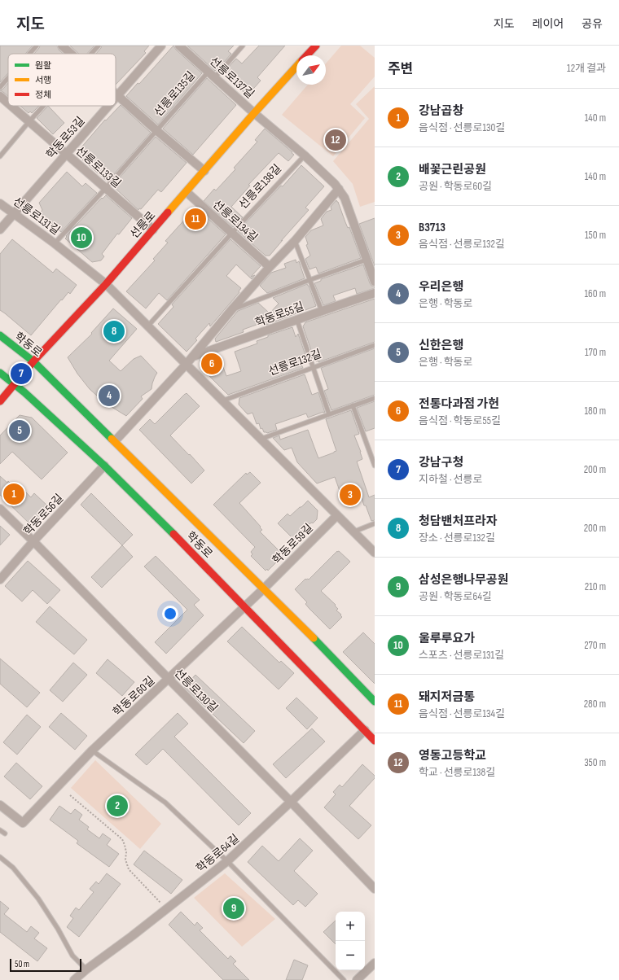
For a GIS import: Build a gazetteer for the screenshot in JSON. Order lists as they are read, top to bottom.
{
  "streets": {
    "main road": ["선릉로", "학동로"],
    "street": [
      "선릉로137길",
      "선릉로135길",
      "학동로53길",
      "선릉로133길",
      "선릉로131길",
      "선릉로134길",
      "학동로55길",
      "학동로56길",
      "학동로59길",
      "선릉로130길",
      "학동로60길",
      "학동로64길"
    ],
    "lane": ["선릉로138길", "선릉로132길"]
  },
  "crossings": [
    ["선릉로137길", "선릉로135길"],
    ["선릉로137길", "선릉로"],
    ["선릉로135길", "학동로53길"],
    ["선릉로135길", "선릉로133길"],
    ["선릉로135길", "선릉로131길"],
    ["선릉로135길", "선릉로"],
    ["학동로53길", "선릉로133길"],
    ["학동로53길", "선릉로131길"],
    ["선릉로133길", "선릉로"],
    ["선릉로138길", "선릉로134길"],
    ["선릉로131길", "선릉로"],
    ["선릉로134길", "선릉로"],
    ["선릉로134길", "학동로55길"],
    ["선릉로", "학동로"],
    ["학동로55길", "학동로"],
    ["학동로", "학동로56길"],
    ["학동로", "학동로59길"],
    ["학동로", "학동로60길"],
    ["학동로", "학동로64길"],
    ["학동로56길", "선릉로130길"],
    ["학동로59길", "학동로60길"],
    ["선릉로130길", "학동로60길"],
    ["선릉로130길", "학동로64길"]
  ],
  "legend": ["원활", "서행", "정체"],
  "scale_bar": "50 m",
  "north": "top right",
  "page": {
    "header": "지도",
    "nav": ["지도", "레이어", "공유"],
    "heading": ["주변", "12개 결과"],
    "list": [
      {
        "mark": "1",
        "name": "강남곱창",
        "note": "음식점 · 선릉로130길",
        "value": "140 m"
      },
      {
        "mark": "2",
        "name": "배꽃근린공원",
        "note": "공원 · 학동로60길",
        "value": "140 m"
      },
      {
        "mark": "3",
        "name": "B3713",
        "note": "음식점 · 선릉로132길",
        "value": "150 m"
      },
      {
        "mark": "4",
        "name": "우리은행",
        "note": "은행 · 학동로",
        "value": "160 m"
      },
      {
        "mark": "5",
        "name": "신한은행",
        "note": "은행 · 학동로",
        "value": "170 m"
      },
      {
        "mark": "6",
        "name": "전통다과점 가헌",
        "note": "음식점 · 학동로55길",
        "value": "180 m"
      },
      {
        "mark": "7",
        "name": "강남구청",
        "note": "지하철 · 선릉로",
        "value": "200 m"
      },
      {
        "mark": "8",
        "name": "청담밴처프라자",
        "note": "장소 · 선릉로132길",
        "value": "200 m"
      },
      {
        "mark": "9",
        "name": "삼성은행나무공원",
        "note": "공원 · 학동로64길",
        "value": "210 m"
      },
      {
        "mark": "10",
        "name": "울루루요가",
        "note": "스포츠 · 선릉로131길",
        "value": "270 m"
      },
      {
        "mark": "11",
        "name": "돼지저금통",
        "note": "음식점 · 선릉로134길",
        "value": "280 m"
      },
      {
        "mark": "12",
        "name": "영동고등학교",
        "note": "학교 · 선릉로138길",
        "value": "350 m"
      }
    ],
    "pins": [
      "12",
      "11",
      "10",
      "8",
      "6",
      "7",
      "4",
      "5",
      "1",
      "3",
      "2",
      "9"
    ],
    "map_buttons": ["+", "−"],
    "scale": "50 m"
  }
}
